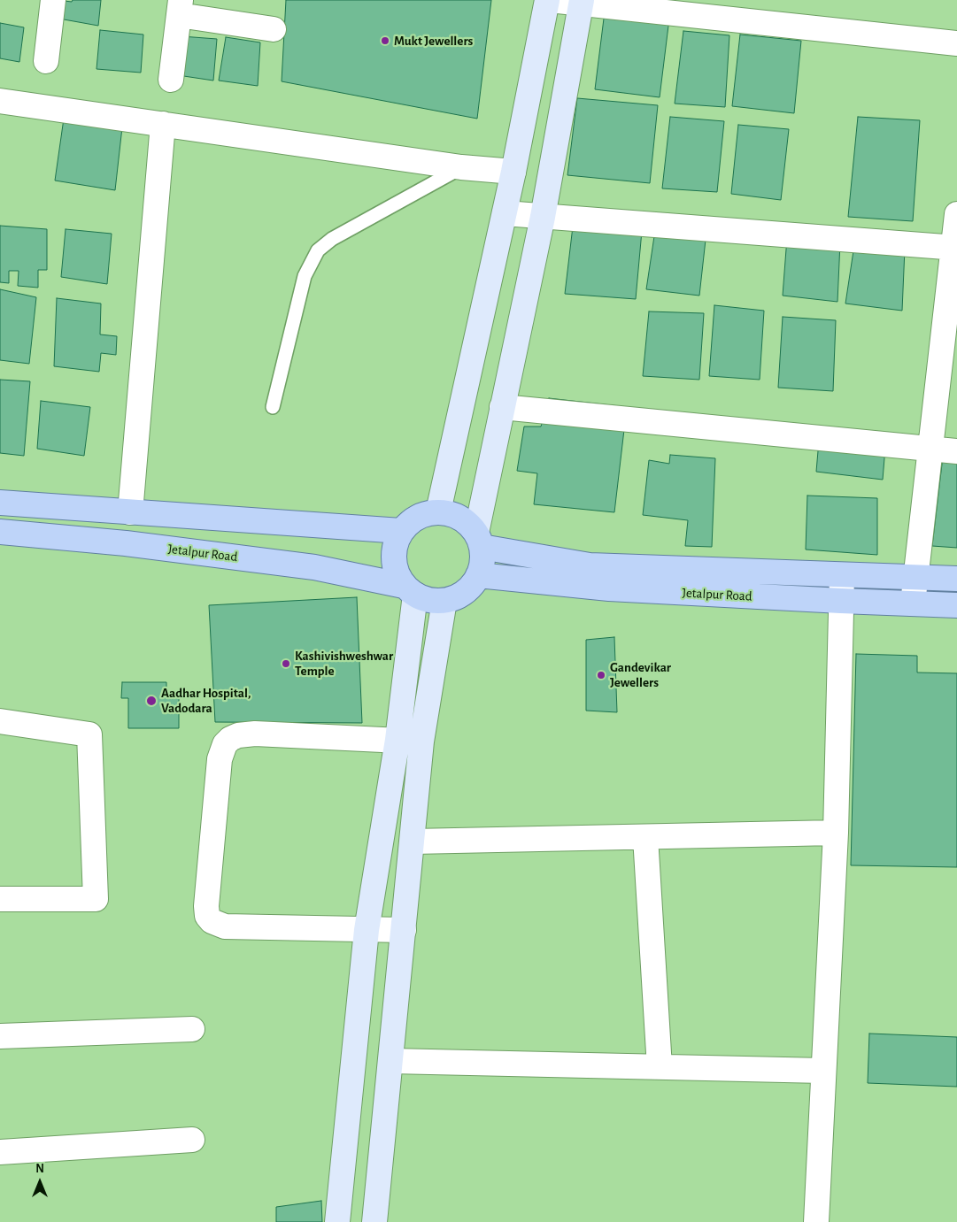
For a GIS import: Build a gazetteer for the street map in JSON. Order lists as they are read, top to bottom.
{
  "streets": {
    "main road": ["Jetalpur Road"]
  },
  "places": [
    "Mukt Jewellers",
    "Kashivishweshwar Temple",
    "Gandevikar Jewellers",
    "Aadhar Hospital, Vadodara"
  ],
  "north": "top"
}
